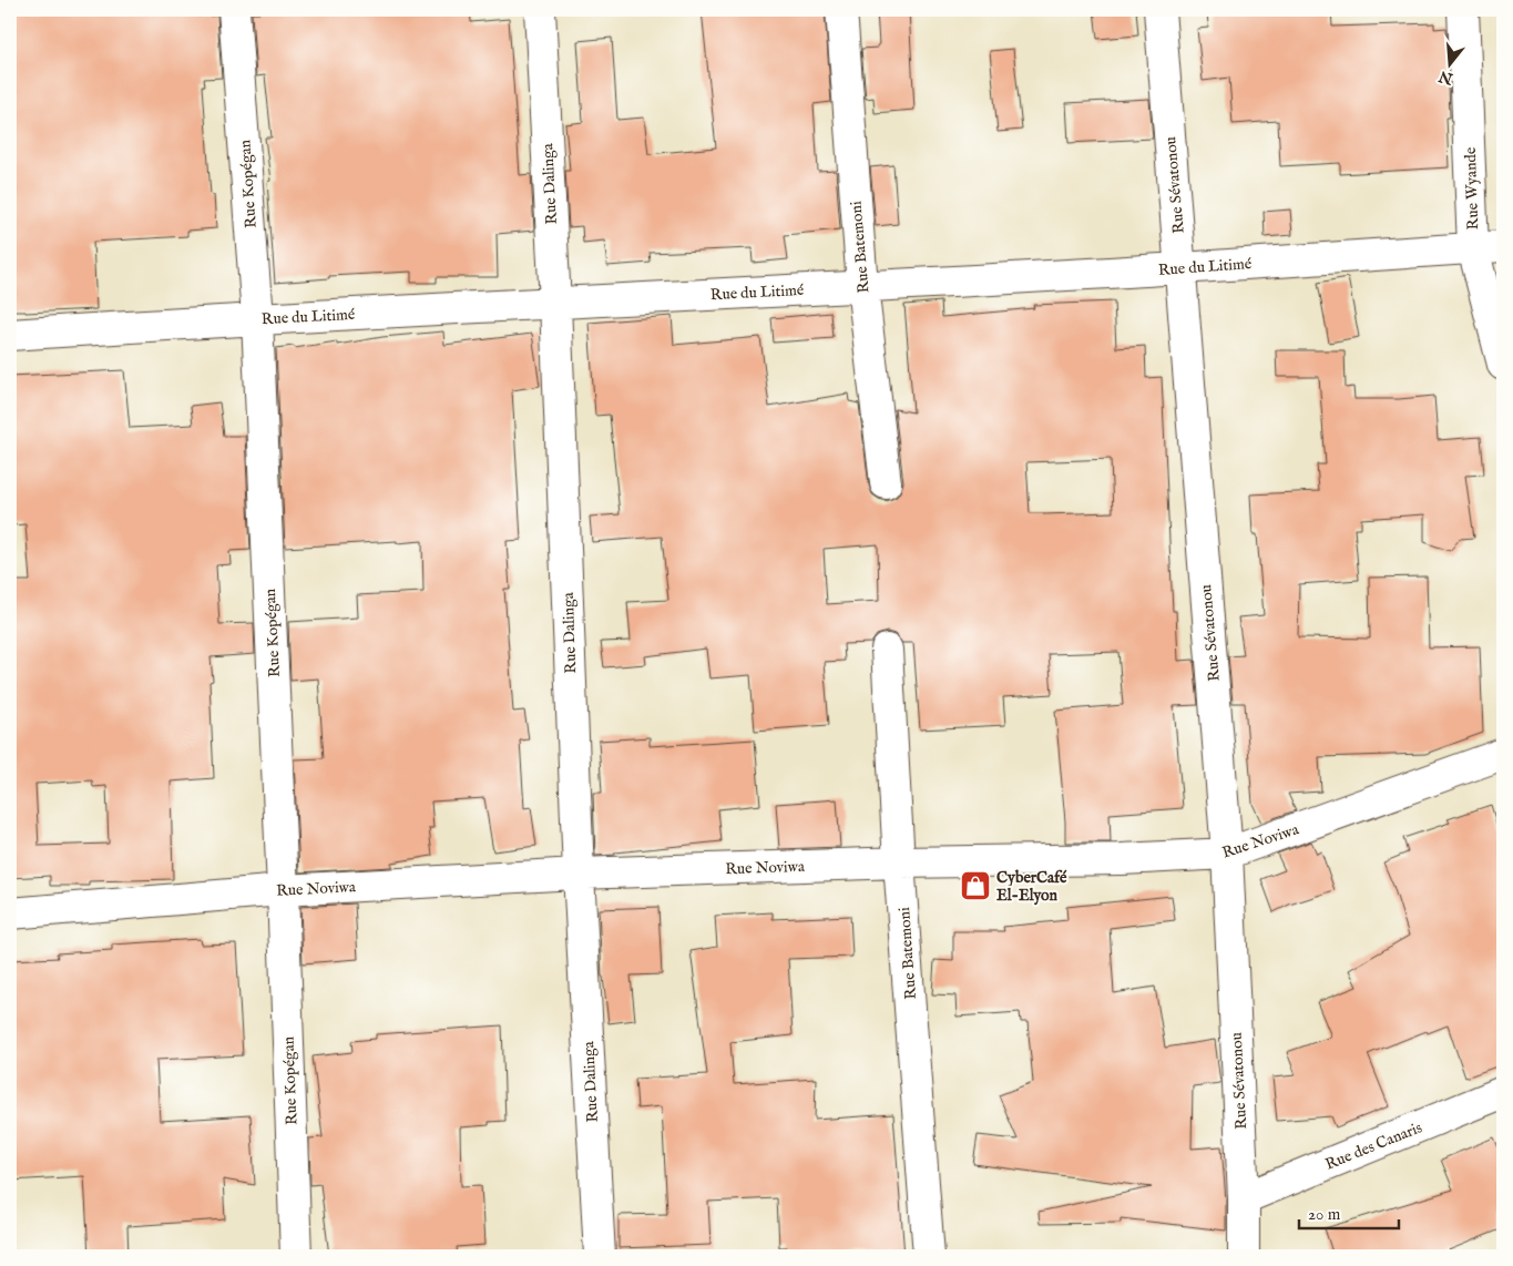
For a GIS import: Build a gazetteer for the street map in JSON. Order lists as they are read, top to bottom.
{
  "streets": {
    "street": [
      "Rue Kopégan",
      "Rue Dalinga",
      "Rue Sévatonou",
      "Rue Wyande",
      "Rue Batemoni",
      "Rue du Litimé",
      "Rue Noviwa",
      "Rue des Canaris"
    ]
  },
  "crossings": [
    ["Rue Kopégan", "Rue du Litimé"],
    ["Rue Kopégan", "Rue Noviwa"],
    ["Rue Dalinga", "Rue du Litimé"],
    ["Rue Dalinga", "Rue Noviwa"],
    ["Rue Sévatonou", "Rue du Litimé"],
    ["Rue Sévatonou", "Rue Noviwa"],
    ["Rue Sévatonou", "Rue des Canaris"],
    ["Rue Wyande", "Rue du Litimé"],
    ["Rue Batemoni", "Rue du Litimé"],
    ["Rue Batemoni", "Rue Noviwa"]
  ],
  "places": {
    "shop": ["CyberCafé El-Elyon"]
  },
  "scale_bar": "20 m",
  "north": "bottom"
}
